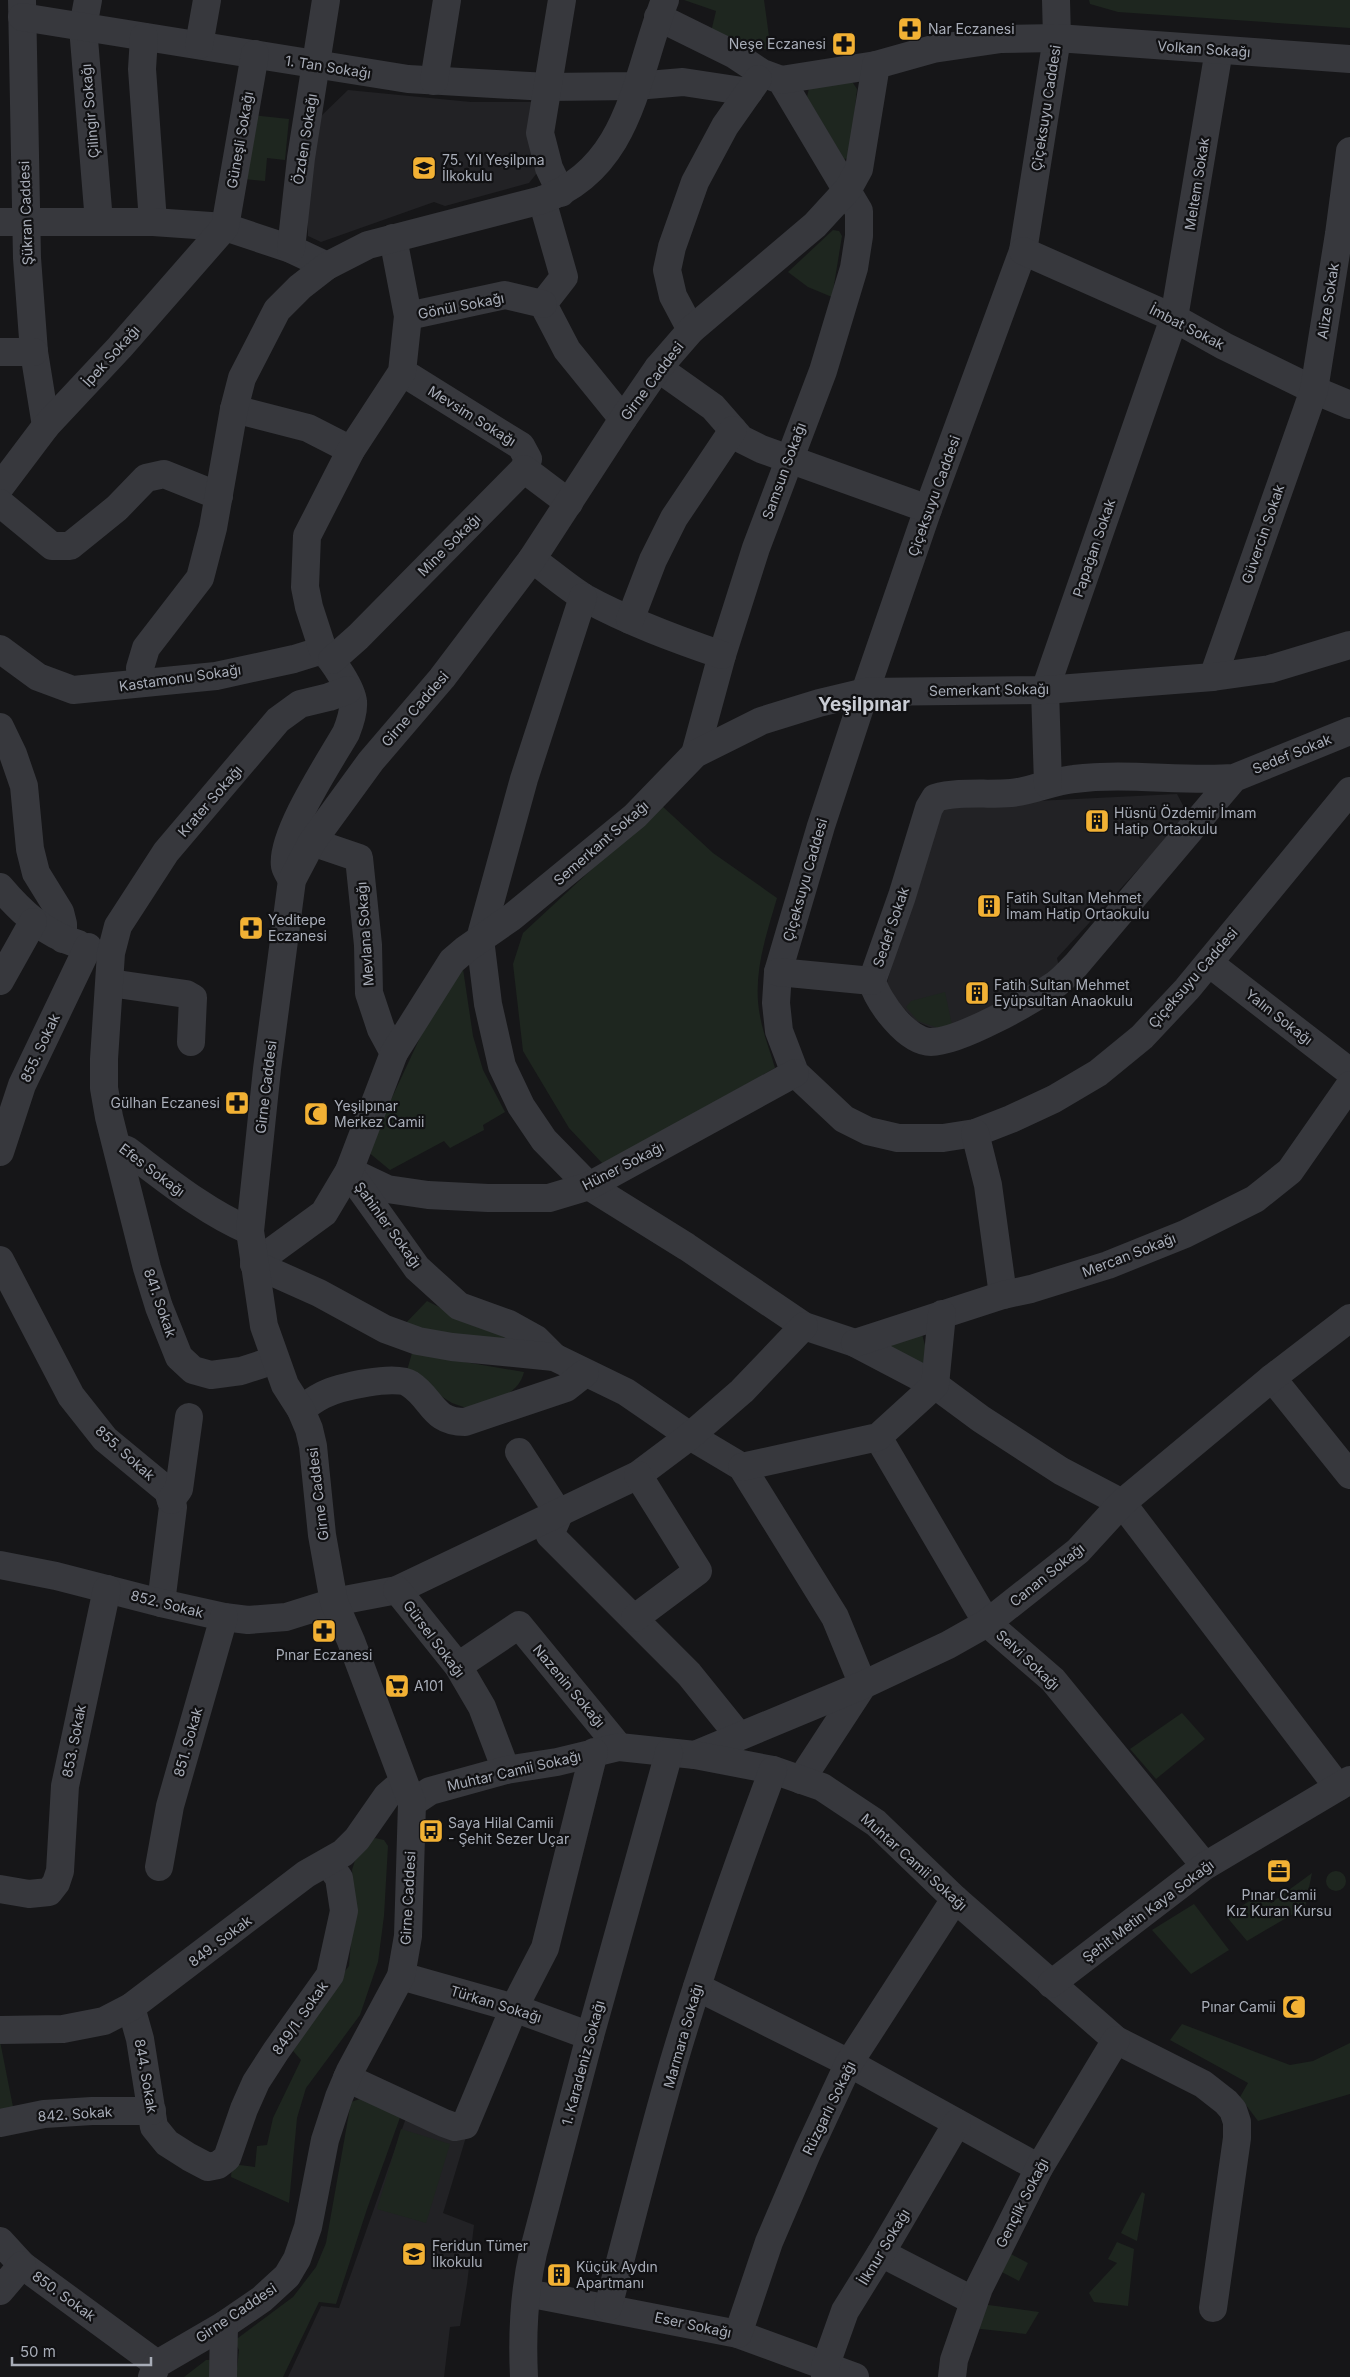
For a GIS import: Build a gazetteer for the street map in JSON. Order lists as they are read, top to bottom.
{
  "streets": {
    "street": [
      "Volkan Sokağı",
      "1. Tan Sokağı",
      "Çiçeksuyu Caddesi",
      "Çilingir Sokağı",
      "Özden Sokağı",
      "Güneşli Sokağı",
      "Meltem Sokak",
      "Şükran Caddesi",
      "Alize Sokak",
      "Gönül Sokağı",
      "İmbat Sokak",
      "İpek Sokağı",
      "Girne Caddesi",
      "Mevsim Sokağı",
      "Samsun Sokağı",
      "Güvercin Sokak",
      "Mine Sokağı",
      "Papağan Sokak",
      "Kastamonu Sokağı",
      "Semerkant Sokağı",
      "Sedef Sokak",
      "Krater Sokağı",
      "Mevlana Sokağı",
      "Yalın Sokağı",
      "855. Sokak",
      "Hüner Sokağı",
      "Efes Sokağı",
      "Şahinler Sokağı",
      "Mercan Sokağı",
      "841. Sokak",
      "Canan Sokağı",
      "852. Sokak",
      "Gürsel Sokağı",
      "Selvi Sokağı",
      "Nazenin Sokağı",
      "853. Sokak",
      "851. Sokak",
      "Muhtar Camii Sokağı",
      "Şehit Metin Kaya Sokağı",
      "849. Sokak",
      "Türkan Sokağı",
      "849/1. Sokak",
      "Marmara Sokağı",
      "1. Karadeniz Sokağı",
      "844. Sokak",
      "Rüzgarlı Sokağı",
      "842. Sokak",
      "Gençlik Sokağı",
      "İlknur Sokağı",
      "850. Sokak",
      "Eser Sokağı"
    ]
  },
  "crossings": [
    ["Volkan Sokağı", "Çiçeksuyu Caddesi"],
    ["Volkan Sokağı", "Meltem Sokak"],
    ["1. Tan Sokağı", "Çilingir Sokağı"],
    ["1. Tan Sokağı", "Özden Sokağı"],
    ["1. Tan Sokağı", "Güneşli Sokağı"],
    ["1. Tan Sokağı", "Şükran Caddesi"],
    ["1. Tan Sokağı", "Girne Caddesi"],
    ["1. Tan Sokağı", "Samsun Sokağı"],
    ["Çiçeksuyu Caddesi", "İmbat Sokak"],
    ["Çiçeksuyu Caddesi", "Semerkant Sokağı"],
    ["Çiçeksuyu Caddesi", "Yalın Sokağı"],
    ["Çiçeksuyu Caddesi", "Hüner Sokağı"],
    ["Güneşli Sokağı", "İpek Sokağı"],
    ["Meltem Sokak", "İmbat Sokak"],
    ["Meltem Sokak", "Papağan Sokak"],
    ["Şükran Caddesi", "İpek Sokağı"],
    ["Alize Sokak", "İmbat Sokak"],
    ["Alize Sokak", "Güvercin Sokak"],
    ["İmbat Sokak", "Güvercin Sokak"],
    ["İmbat Sokak", "Papağan Sokak"],
    ["Girne Caddesi", "Samsun Sokağı"],
    ["Girne Caddesi", "Semerkant Sokağı"],
    ["Girne Caddesi", "Mevlana Sokağı"],
    ["Girne Caddesi", "Efes Sokağı"],
    ["Girne Caddesi", "841. Sokak"],
    ["Girne Caddesi", "852. Sokak"],
    ["Girne Caddesi", "Muhtar Camii Sokağı"],
    ["Girne Caddesi", "849. Sokak"],
    ["Girne Caddesi", "Türkan Sokağı"],
    ["Girne Caddesi", "850. Sokak"],
    ["Mevsim Sokağı", "Mine Sokağı"],
    ["Samsun Sokağı", "Semerkant Sokağı"],
    ["Güvercin Sokak", "Semerkant Sokağı"],
    ["Mine Sokağı", "Kastamonu Sokağı"],
    ["Papağan Sokak", "Semerkant Sokağı"],
    ["Papağan Sokak", "Sedef Sokak"],
    ["Semerkant Sokağı", "Mevlana Sokağı"],
    ["Semerkant Sokağı", "Hüner Sokağı"],
    ["Semerkant Sokağı", "Şahinler Sokağı"],
    ["Krater Sokağı", "855. Sokak"],
    ["Krater Sokağı", "Efes Sokağı"],
    ["855. Sokak", "Efes Sokağı"],
    ["Hüner Sokağı", "Şahinler Sokağı"],
    ["Efes Sokağı", "841. Sokak"],
    ["Canan Sokağı", "Selvi Sokağı"],
    ["Canan Sokağı", "Muhtar Camii Sokağı"],
    ["Canan Sokağı", "1. Karadeniz Sokağı"],
    ["852. Sokak", "Gürsel Sokağı"],
    ["852. Sokak", "853. Sokak"],
    ["852. Sokak", "851. Sokak"],
    ["Gürsel Sokağı", "Nazenin Sokağı"],
    ["Gürsel Sokağı", "Muhtar Camii Sokağı"],
    ["Selvi Sokağı", "Şehit Metin Kaya Sokağı"],
    ["Nazenin Sokağı", "Muhtar Camii Sokağı"],
    ["Muhtar Camii Sokağı", "Şehit Metin Kaya Sokağı"],
    ["Muhtar Camii Sokağı", "849. Sokak"],
    ["Muhtar Camii Sokağı", "Marmara Sokağı"],
    ["Muhtar Camii Sokağı", "1. Karadeniz Sokağı"],
    ["Muhtar Camii Sokağı", "Rüzgarlı Sokağı"],
    ["Muhtar Camii Sokağı", "Gençlik Sokağı"],
    ["849. Sokak", "849/1. Sokak"],
    ["849. Sokak", "844. Sokak"],
    ["Türkan Sokağı", "1. Karadeniz Sokağı"],
    ["849/1. Sokak", "844. Sokak"],
    ["Marmara Sokağı", "Eser Sokağı"],
    ["1. Karadeniz Sokağı", "Eser Sokağı"],
    ["844. Sokak", "842. Sokak"],
    ["Rüzgarlı Sokağı", "Eser Sokağı"],
    ["İlknur Sokağı", "Eser Sokağı"]
  ],
  "districts": ["Yeşilpınar"],
  "places": {
    "pharmacy": [
      "Nar Eczanesi",
      "Neşe Eczanesi",
      "Yeditepe Eczanesi",
      "Gülhan Eczanesi",
      "Pınar Eczanesi"
    ],
    "school or university": ["75. Yıl Yeşilpına İlkokulu", "Feridun Tümer İlkokulu"],
    "building": [
      "Hüsnü Özdemir İmam Hatip Ortaokulu",
      "Fatih Sultan Mehmet İmam Hatip Ortaokulu",
      "Fatih Sultan Mehmet Eyüpsultan Anaokulu",
      "Küçük Aydın Apartmanı"
    ],
    "mosque": ["Yeşilpınar Merkez Camii", "Pınar Camii"],
    "supermarket": ["A101"],
    "bus stop": ["Saya Hilal Camii - Şehit Sezer Uçar"],
    "office": ["Pınar Camii Kız Kuran Kursu"]
  },
  "scale_bar": "50 m"
}
